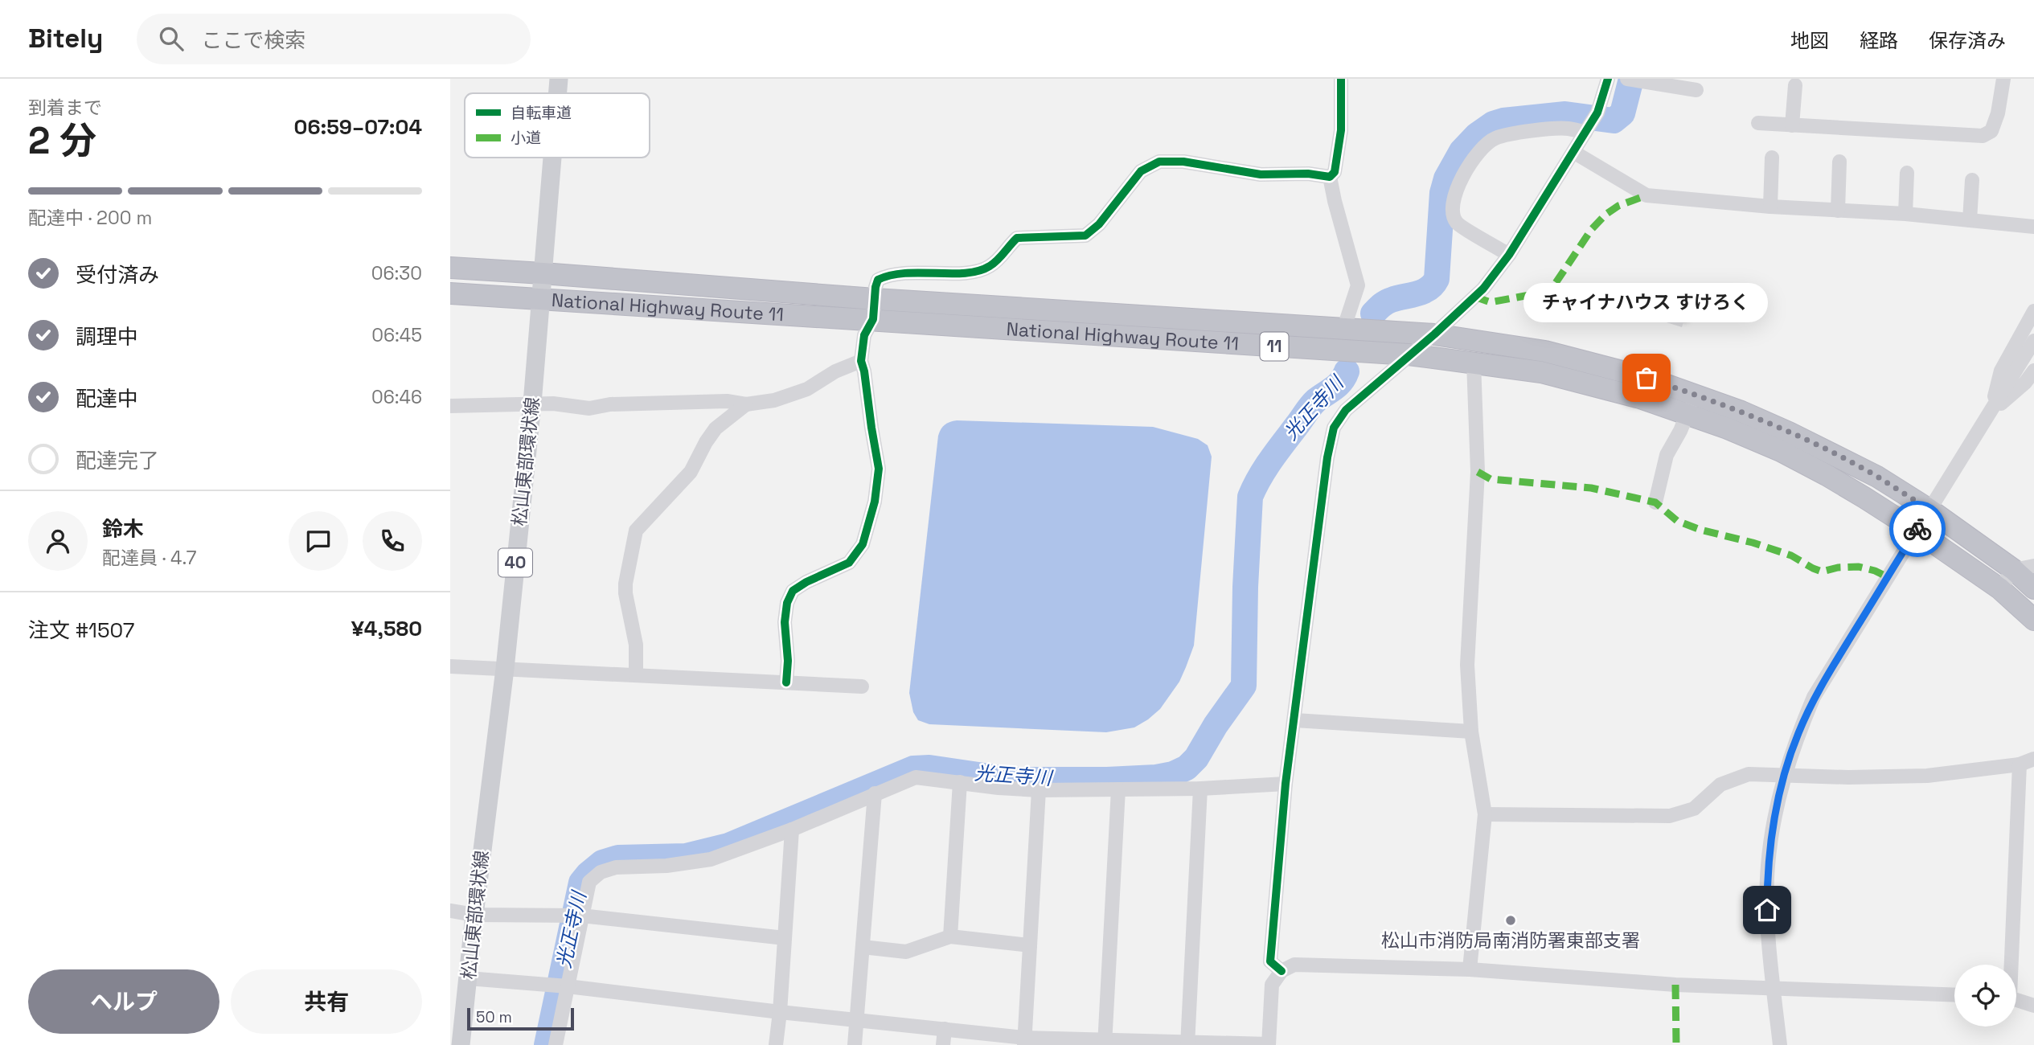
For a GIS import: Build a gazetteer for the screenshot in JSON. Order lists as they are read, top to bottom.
{
  "streets": {
    "highway": ["National Highway Route 11", "11"],
    "main road": ["松山東部環状線", "40"]
  },
  "crossings": [
    ["National Highway Route 11", "松山東部環状線"]
  ],
  "water": ["光正寺川"],
  "places": ["チャイナハウス すけろく", "松山市消防局南消防署東部支署"],
  "legend": ["自転車道", "小道"],
  "scale_bar": "50 m",
  "page": {
    "header": "Bitely",
    "search": "ここで検索",
    "nav": ["地図", "経路", "保存済み"],
    "heading": ["2 分", "到着まで", "06:59–07:04"],
    "panel": [
      "鈴木",
      "配達員 · 4.7",
      "注文 #1507",
      "¥4,580"
    ],
    "bar": "配達中 · 200 m",
    "list": [
      ["受付済み", "06:30"],
      ["調理中", "06:45"],
      ["配達中", "06:46"],
      "配達完了"
    ],
    "bubble": "チャイナハウス すけろく",
    "buttons": ["ヘルプ", "共有"],
    "scale": "50 m"
  }
}
